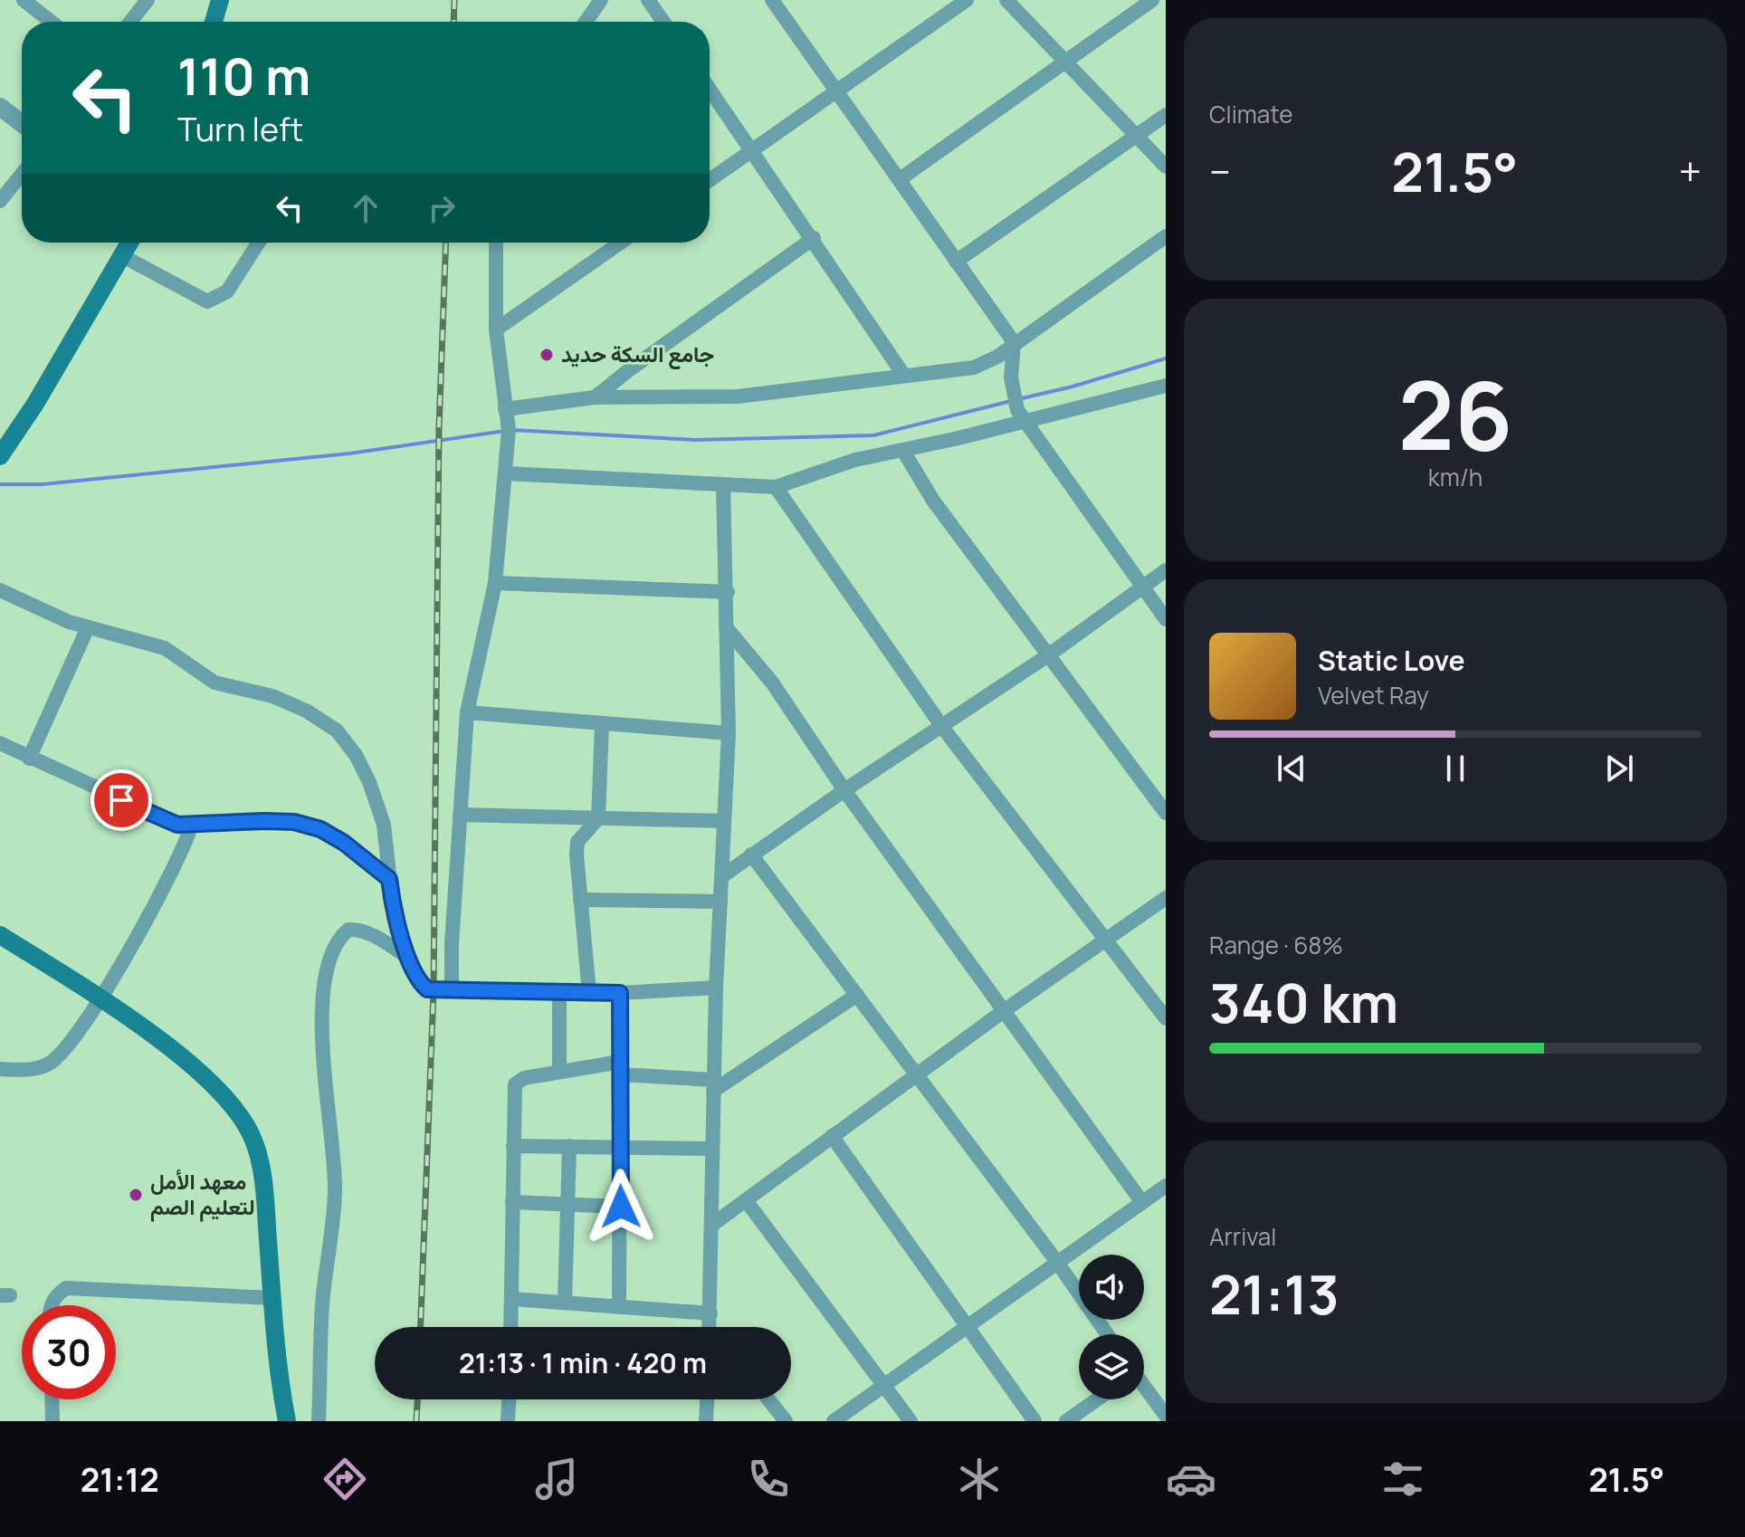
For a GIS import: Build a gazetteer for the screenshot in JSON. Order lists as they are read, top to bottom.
{
  "places": ["جامع السكة حديد", "معهد الأمل لتعليم الصم"],
  "page": {
    "tile": [
      "Climate",
      ["26", "km/h"],
      ["Range · 68%", "340 km"],
      ["Arrival", "21:13"]
    ],
    "turn": ["110 m", "Turn left"],
    "heat": ["−", "21.5°", "+"],
    "song": ["Static Love", "Velvet Ray"],
    "limit": "30",
    "trip": "21:13 · 1 min · 420 m",
    "tabs": ["21:12", "21.5°"]
  }
}
